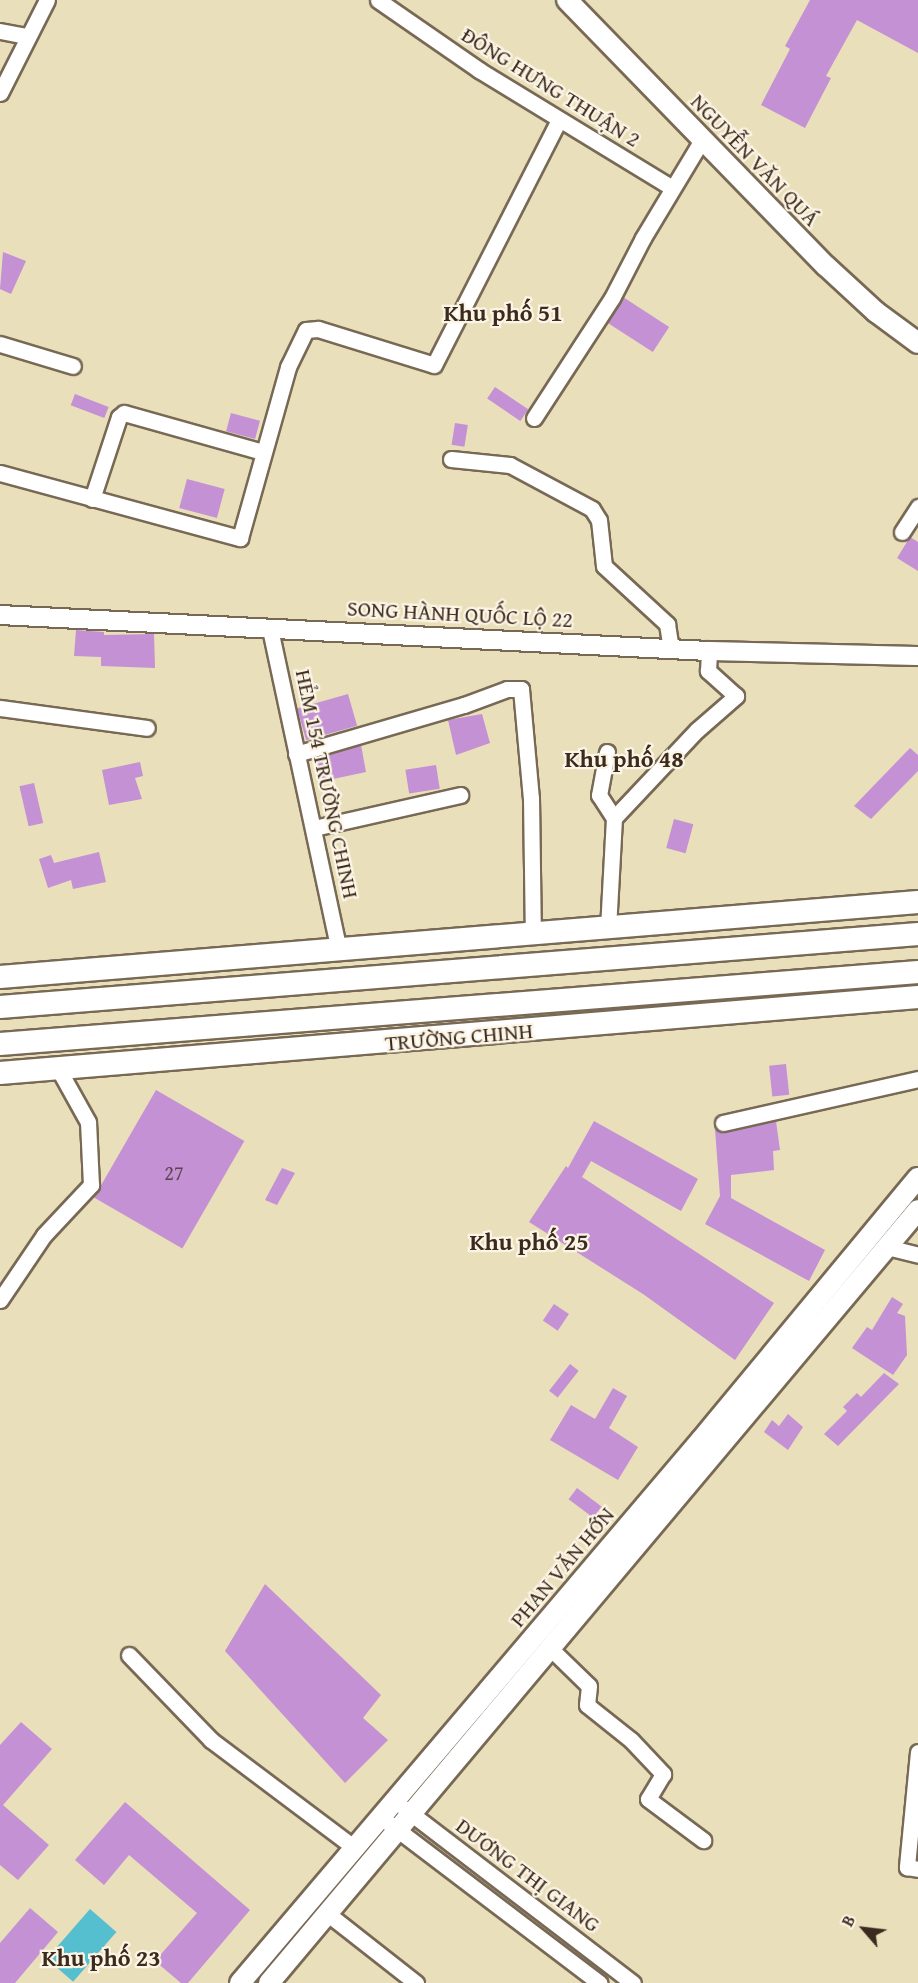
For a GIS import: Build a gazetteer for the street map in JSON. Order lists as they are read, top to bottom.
{
  "streets": {
    "main road": ["NGUYỄN VĂN QUÁ", "TRƯỜNG CHINH", "PHAN VĂN HỚN"],
    "street": [
      "ĐÔNG HƯNG THUẬN 2",
      "SONG HÀNH QUỐC LỘ 22",
      "HẺM 154 TRƯỜNG CHINH",
      "DƯƠNG THỊ GIANG"
    ]
  },
  "crossings": [
    ["SONG HÀNH QUỐC LỘ 22", "HẺM 154 TRƯỜNG CHINH"],
    ["PHAN VĂN HỚN", "DƯƠNG THỊ GIANG"]
  ],
  "districts": [
    "Khu phố 51",
    "Khu phố 48",
    "Khu phố 25",
    "Khu phố 23"
  ],
  "house_numbers": ["27"],
  "north": "top left"
}
